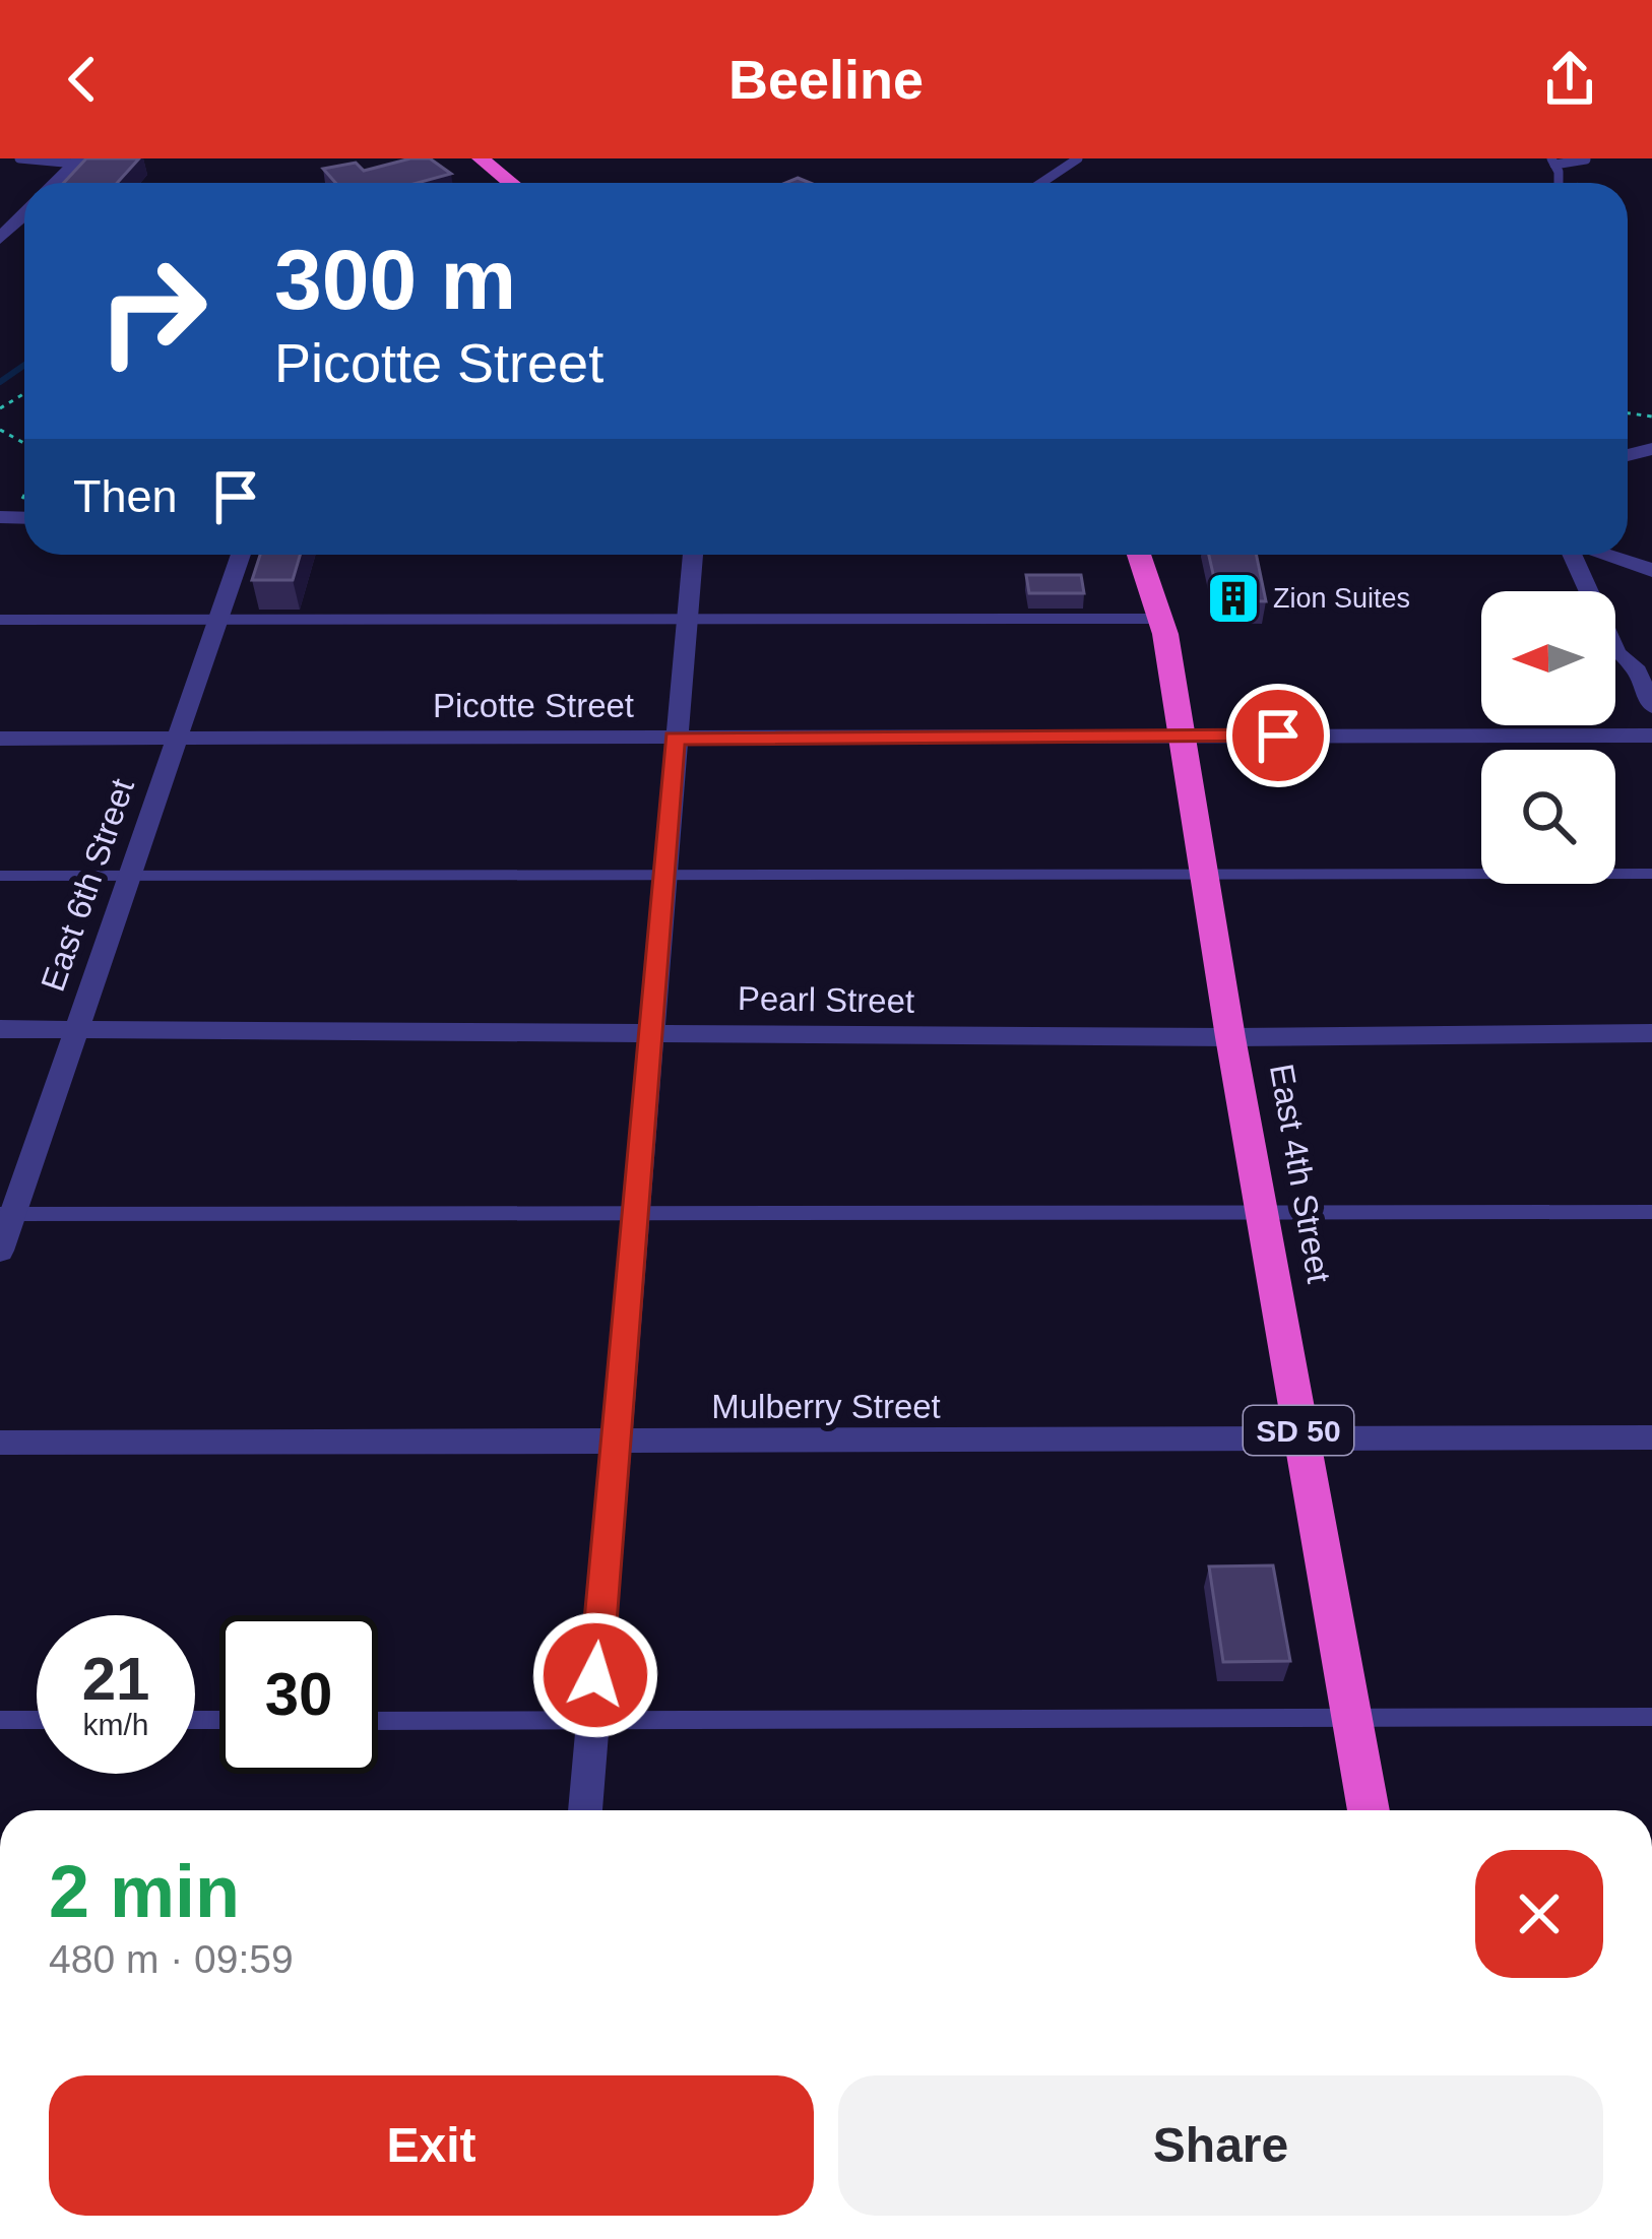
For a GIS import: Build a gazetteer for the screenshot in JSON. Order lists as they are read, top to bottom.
{
  "streets": {
    "highway": ["East 4th Street", "SD 50"],
    "street": [
      "Picotte Street",
      "East 6th Street",
      "Pearl Street",
      "Mulberry Street"
    ]
  },
  "crossings": [
    ["Picotte Street", "East 6th Street"],
    ["Picotte Street", "East 4th Street"],
    ["East 6th Street", "Pearl Street"],
    ["Pearl Street", "East 4th Street"],
    ["East 4th Street", "Mulberry Street"]
  ],
  "places": {
    "building": ["Zion Suites"]
  },
  "north": "left",
  "page": {
    "header": "Beeline",
    "turn": ["300 m", "Picotte Street"],
    "then": "Then",
    "speed": "21 km/h",
    "limit": "30",
    "heading": ["2 min", "480 m · 09:59"],
    "buttons": ["Exit", "Share"]
  }
}
